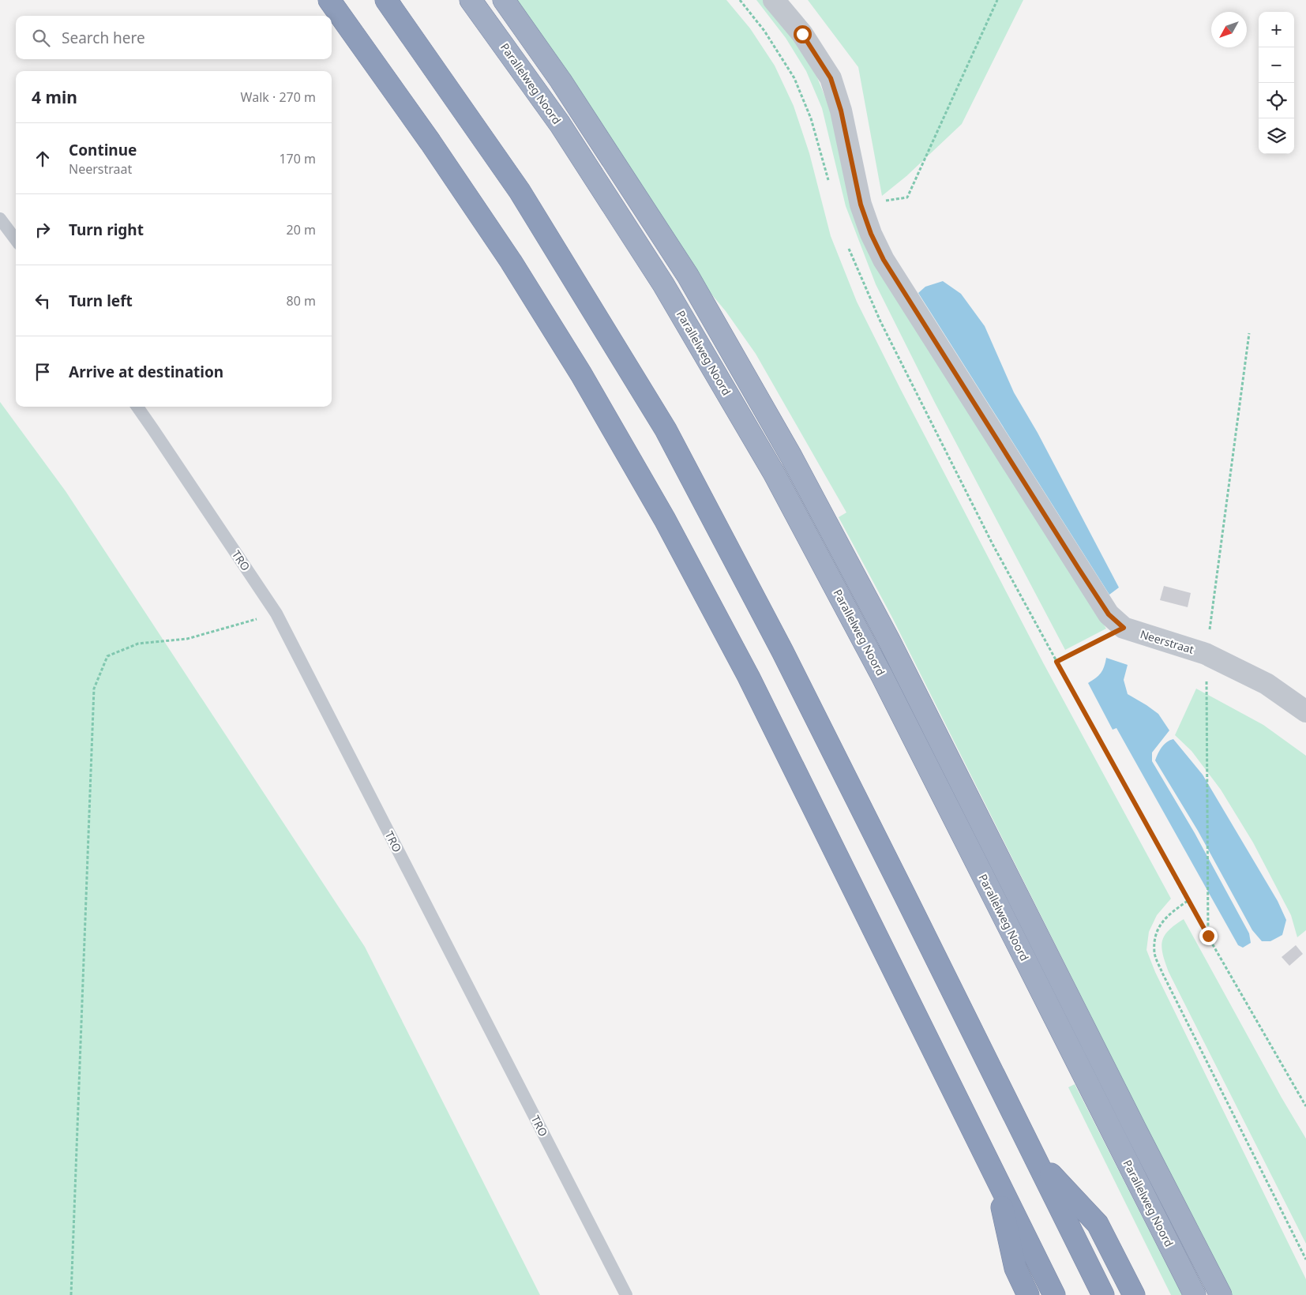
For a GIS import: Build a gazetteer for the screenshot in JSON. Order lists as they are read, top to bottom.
{
  "streets": {
    "highway": ["Parallelweg Noord"],
    "street": ["Neerstraat"],
    "lane": ["TRO"]
  },
  "north": "bottom left",
  "page": {
    "map_buttons": ["+", "−"],
    "search": "Search here",
    "heading": ["4 min", "Walk · 270 m"],
    "list": [
      ["Continue", "Neerstraat", "170 m"],
      ["Turn right", "20 m"],
      ["Turn left", "80 m"],
      "Arrive at destination"
    ]
  }
}
